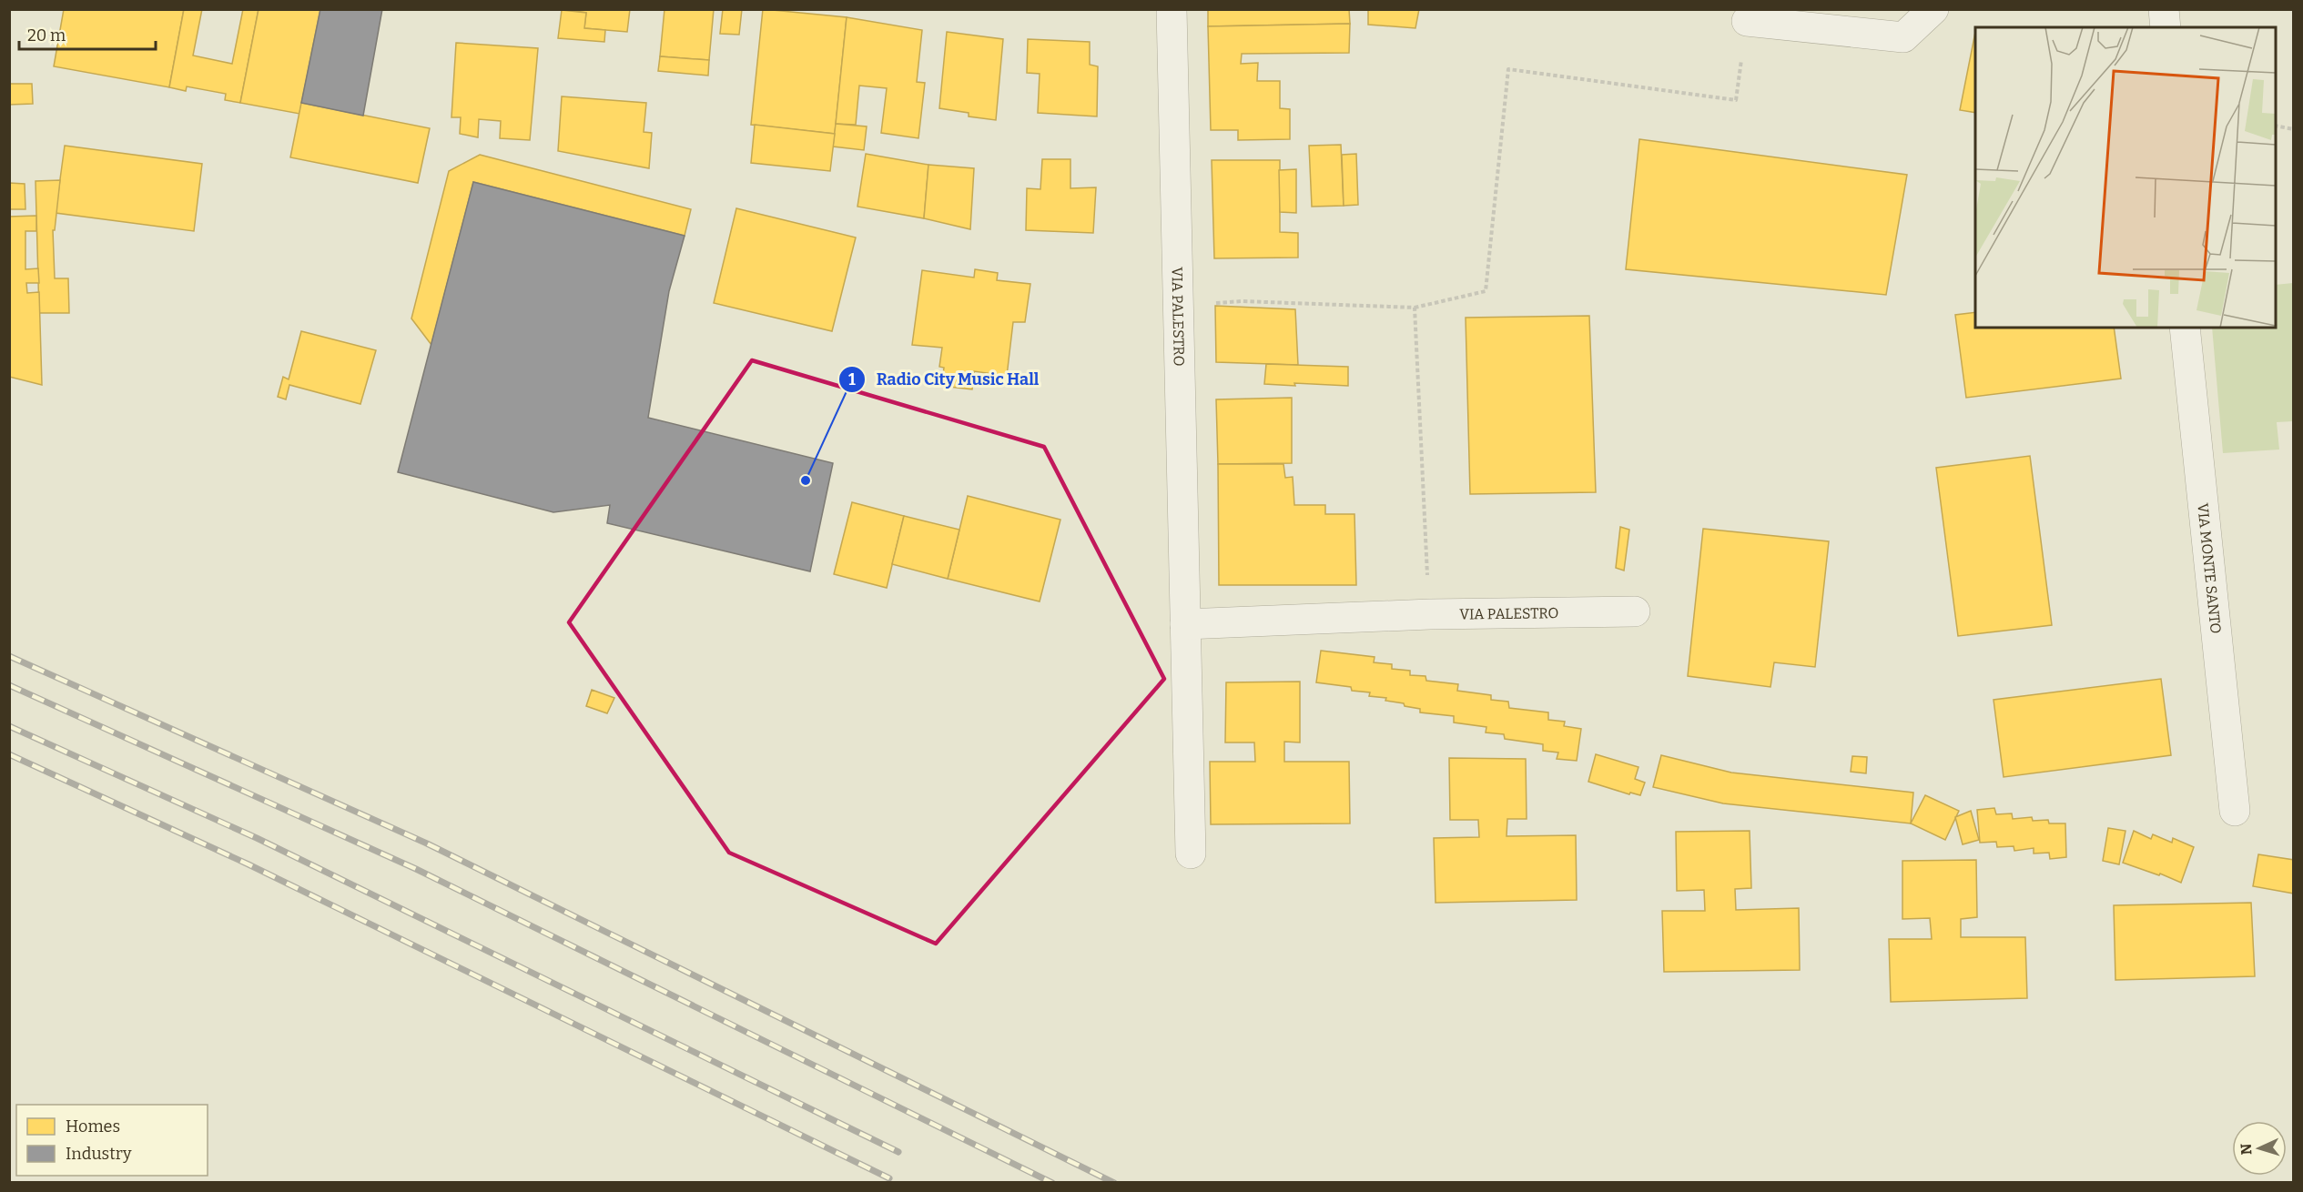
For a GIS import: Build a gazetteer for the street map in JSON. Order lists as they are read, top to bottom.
{
  "streets": {
    "street": ["VIA PALESTRO", "VIA MONTE SANTO"]
  },
  "places": ["Radio City Music Hall"],
  "legend": ["Homes", "Industry"],
  "scale_bar": "20 m",
  "north": "left"
}
